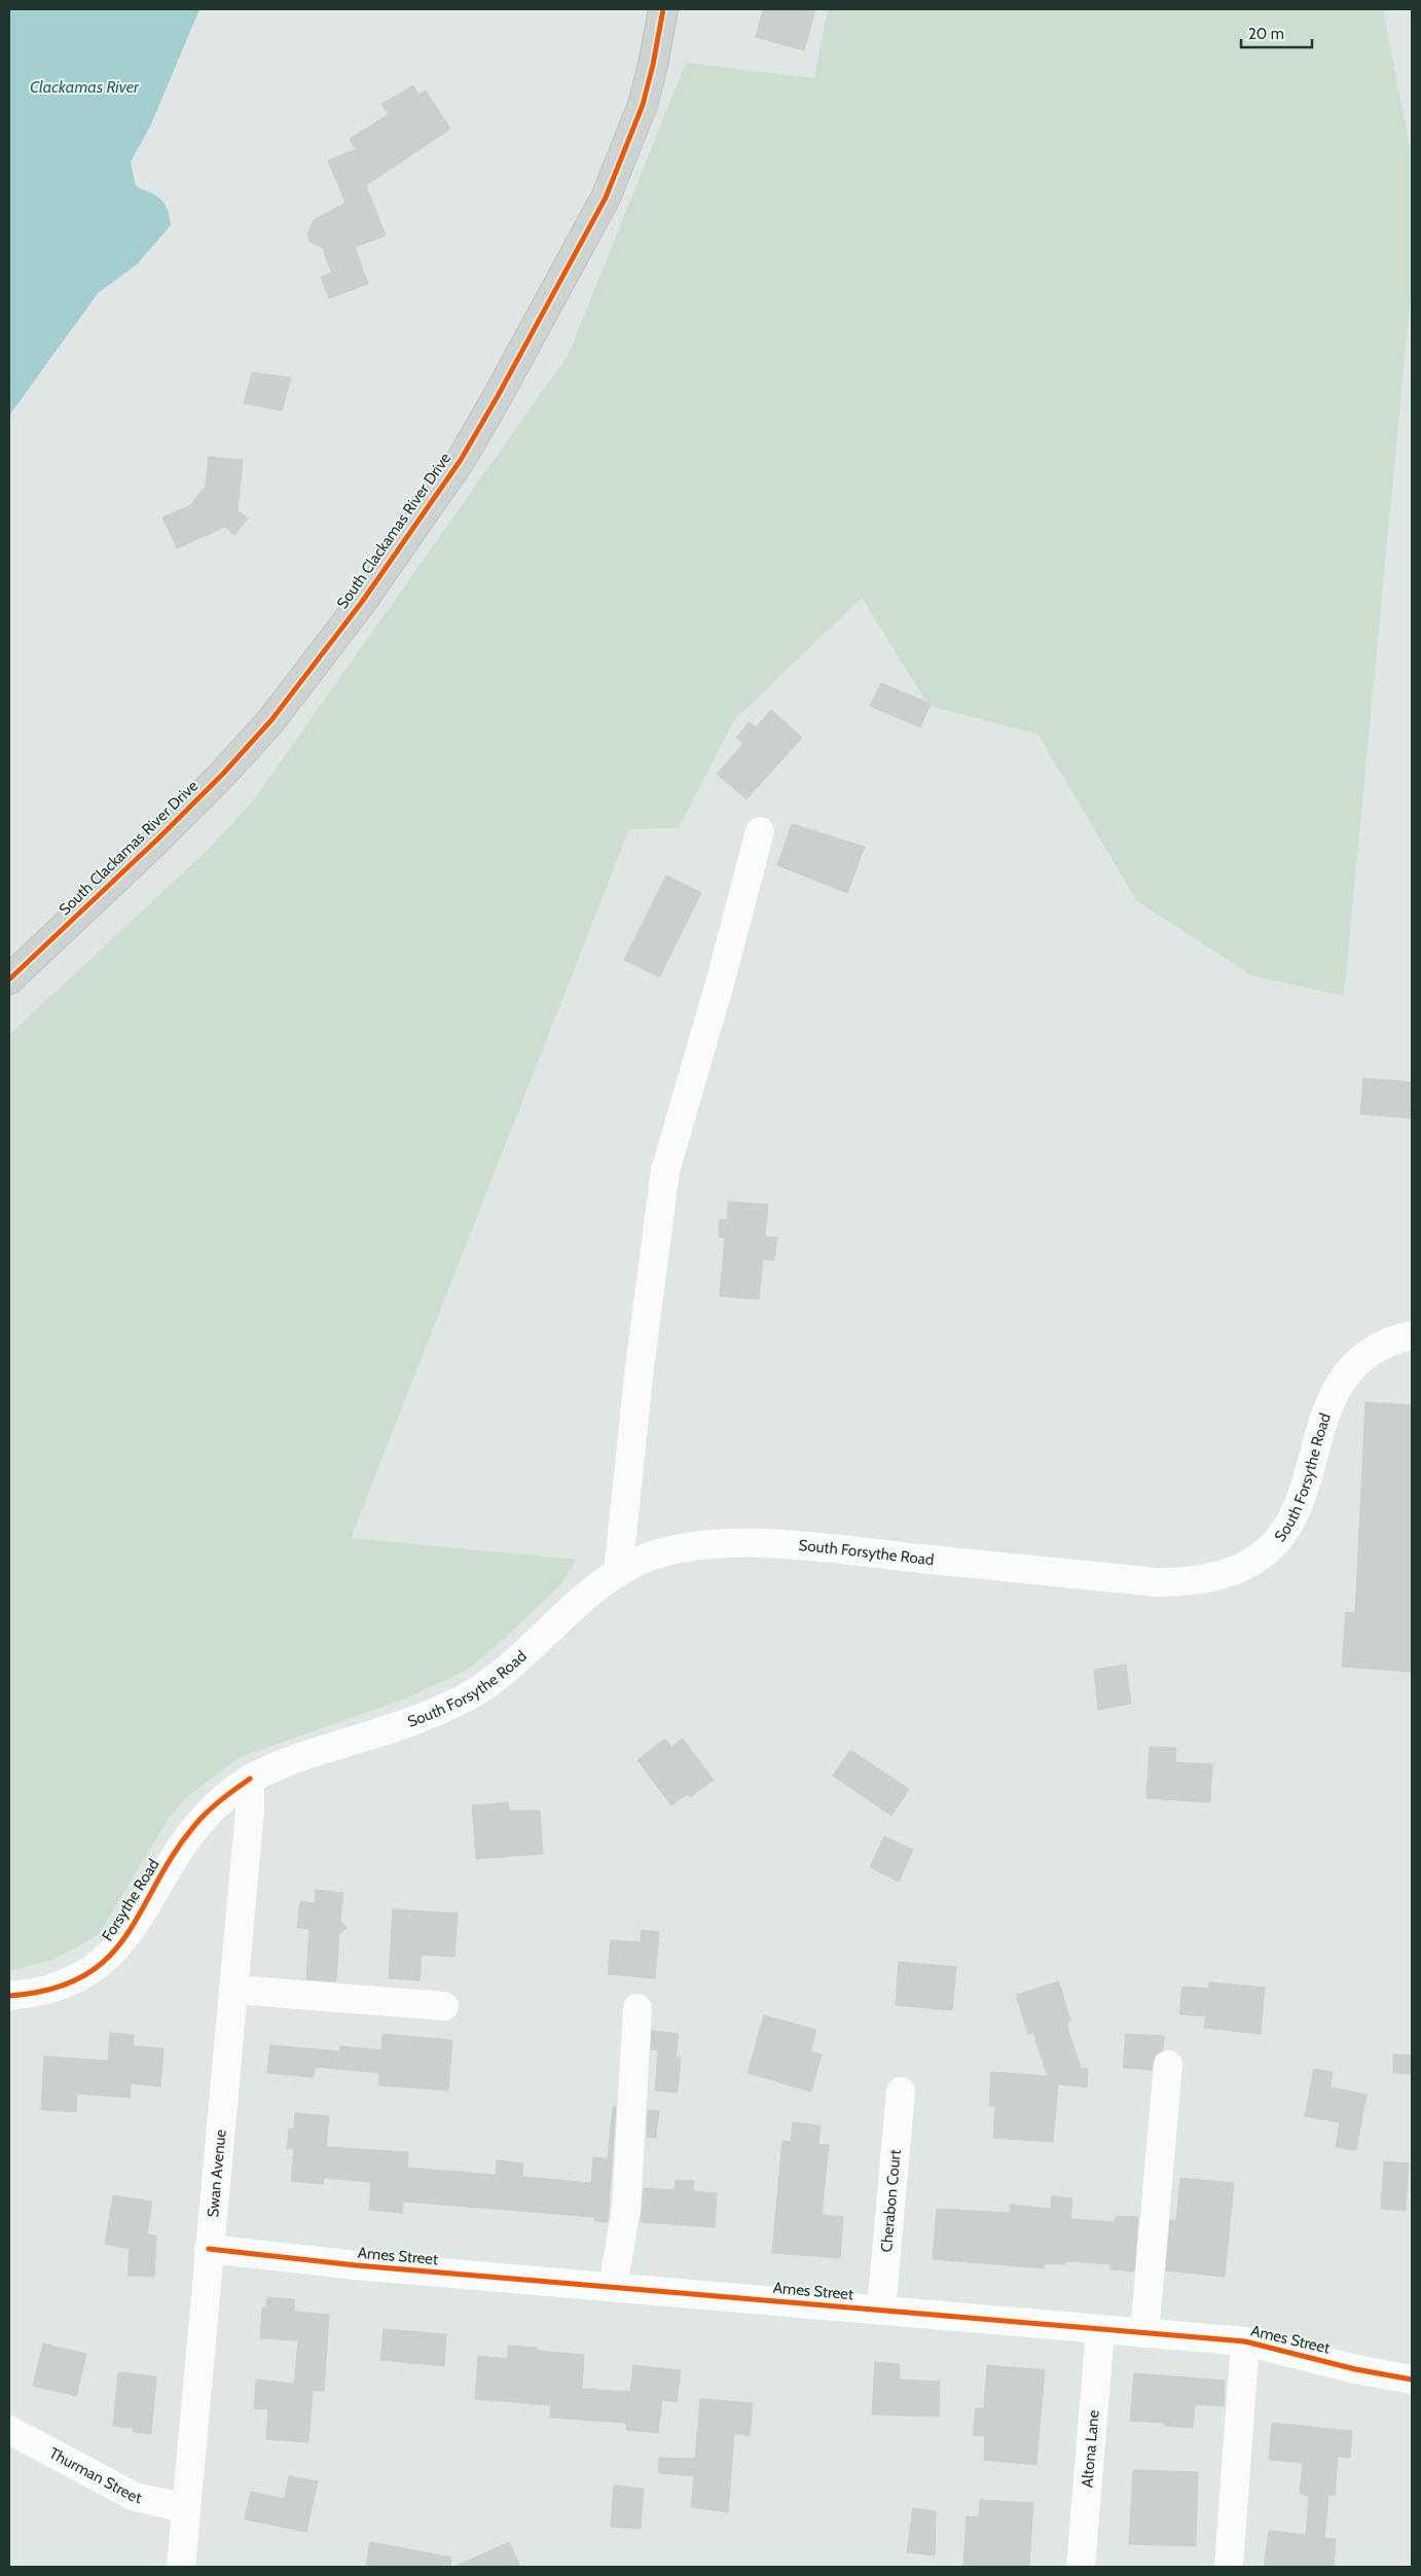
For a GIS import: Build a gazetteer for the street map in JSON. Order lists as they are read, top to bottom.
{
  "streets": {
    "main road": ["South Clackamas River Drive"],
    "street": [
      "South Forsythe Road",
      "Forsythe Road",
      "Swan Avenue",
      "Cherabon Court",
      "Ames Street",
      "Altona Lane",
      "Thurman Street"
    ]
  },
  "crossings": [
    ["South Forsythe Road", "Forsythe Road"],
    ["South Forsythe Road", "Swan Avenue"],
    ["Forsythe Road", "Swan Avenue"],
    ["Swan Avenue", "Ames Street"],
    ["Swan Avenue", "Thurman Street"],
    ["Cherabon Court", "Ames Street"],
    ["Ames Street", "Altona Lane"]
  ],
  "water": ["Clackamas River"],
  "scale_bar": "20 m"
}
